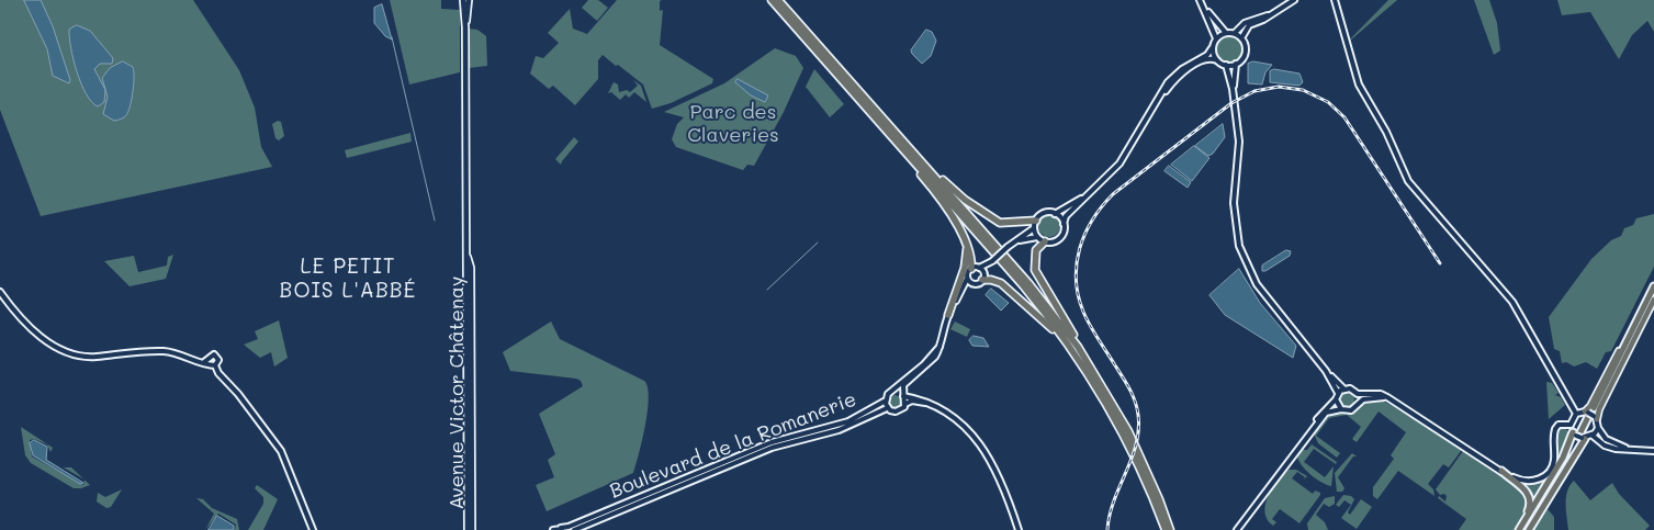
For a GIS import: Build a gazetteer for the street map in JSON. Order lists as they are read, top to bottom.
{
  "streets": {
    "main road": ["Avenue Victor Châtenay"],
    "street": ["Boulevard de la Romanerie"]
  },
  "districts": ["LE PETIT BOIS L'ABBÉ"],
  "parks": ["Parc des Claveries"]
}
